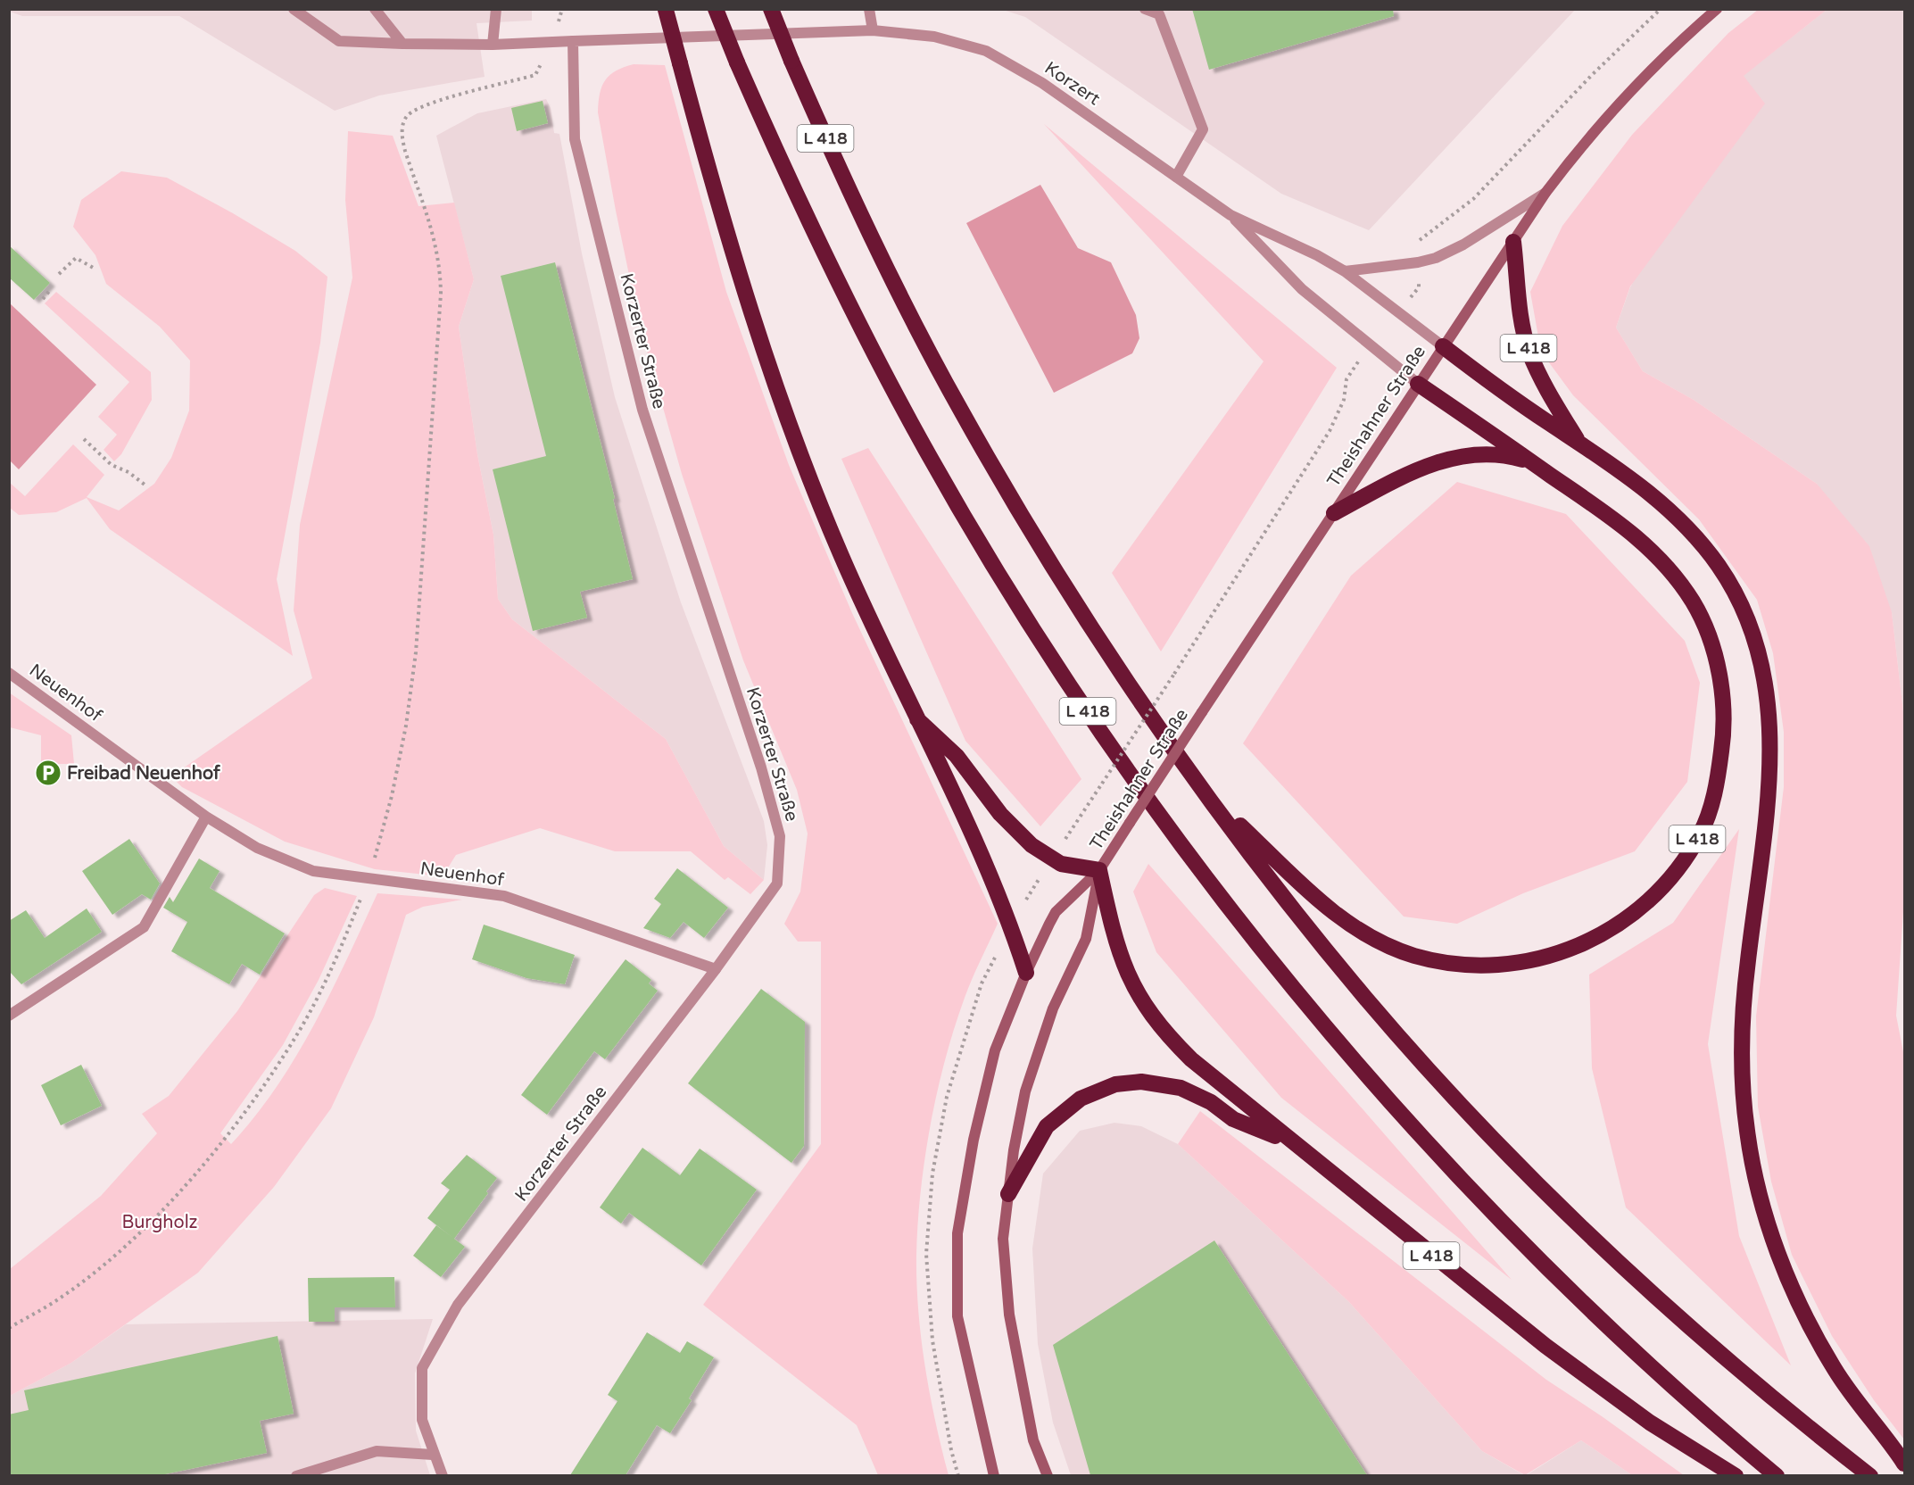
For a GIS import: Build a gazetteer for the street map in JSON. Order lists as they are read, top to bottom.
{
  "streets": {
    "highway": ["L 418"],
    "main road": ["Theishahner Straße"],
    "street": ["Korzert", "Korzerter Straße", "Neuenhof"]
  },
  "crossings": [
    ["Korzert", "L 418"],
    ["Korzert", "Korzerter Straße"],
    ["Korzert", "Theishahner Straße"],
    ["L 418", "Theishahner Straße"],
    ["Korzerter Straße", "Neuenhof"]
  ],
  "parks": ["Burgholz"],
  "places": {
    "parking": ["Freibad Neuenhof"]
  }
}
